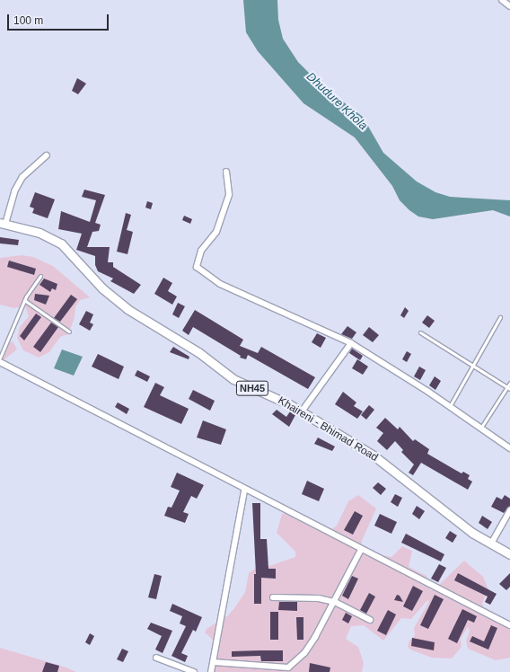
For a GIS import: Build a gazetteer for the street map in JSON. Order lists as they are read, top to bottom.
{
  "streets": {
    "main road": ["NH45", "Khaireni - Bhimad Road"]
  },
  "water": ["Dhudure Khola"],
  "scale_bar": "100 m"
}
